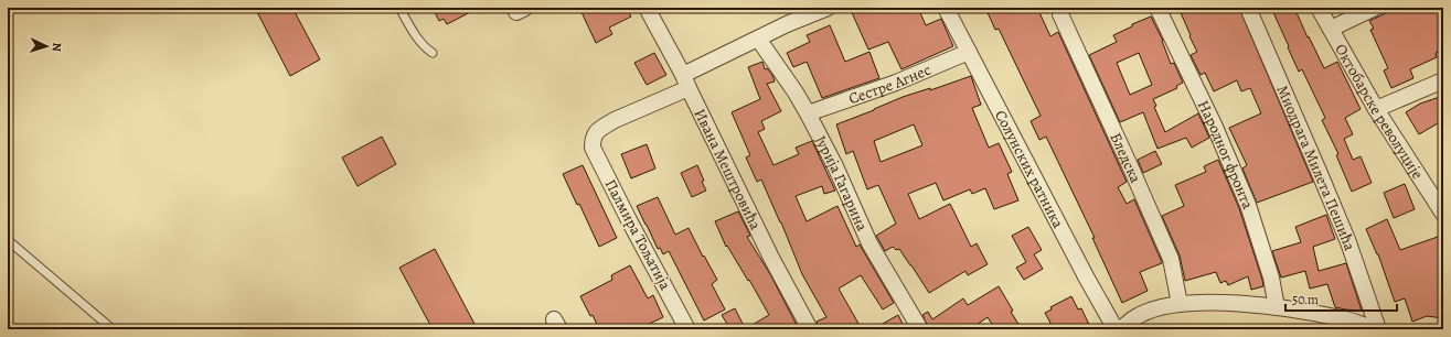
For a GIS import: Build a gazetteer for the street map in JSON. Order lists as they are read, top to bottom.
{
  "streets": {
    "street": [
      "Сестре Агнес",
      "Октобарске револуције",
      "Народног фронта",
      "Бледска",
      "Миодрага Милета Пешића",
      "Ивана Мештровића",
      "Солунских ратника",
      "Јурија Гагарина",
      "Палмира Тољатија"
    ]
  },
  "crossings": [
    ["Сестре Агнес", "Солунских ратника"],
    ["Сестре Агнес", "Јурија Гагарина"],
    ["Ивана Мештровића", "Палмира Тољатија"]
  ],
  "scale_bar": "50 m",
  "north": "right"
}
